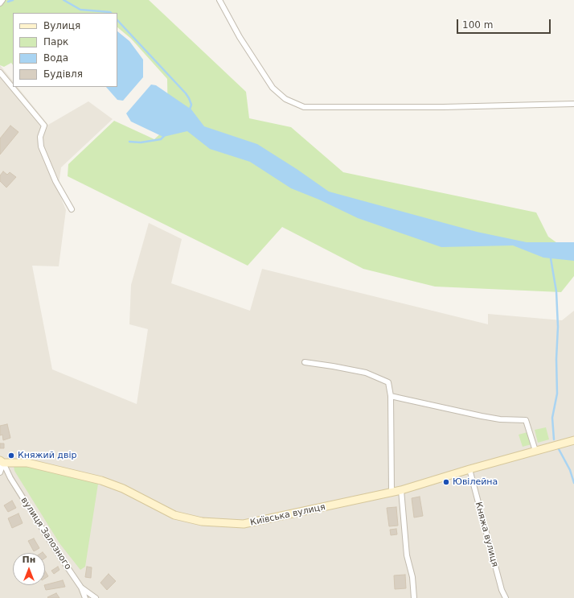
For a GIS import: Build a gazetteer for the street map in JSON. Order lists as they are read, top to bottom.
{
  "streets": {
    "street": ["Київська вулиця", "вулиця Залозного", "Княжа вулиця"]
  },
  "crossings": [
    ["Київська вулиця", "вулиця Залозного"],
    ["Київська вулиця", "Княжа вулиця"]
  ],
  "places": ["Княжий двір", "Ювілейна"],
  "legend": [
    "Вулиця",
    "Парк",
    "Вода",
    "Будівля"
  ],
  "scale_bar": "100 m",
  "north": "top"
}
